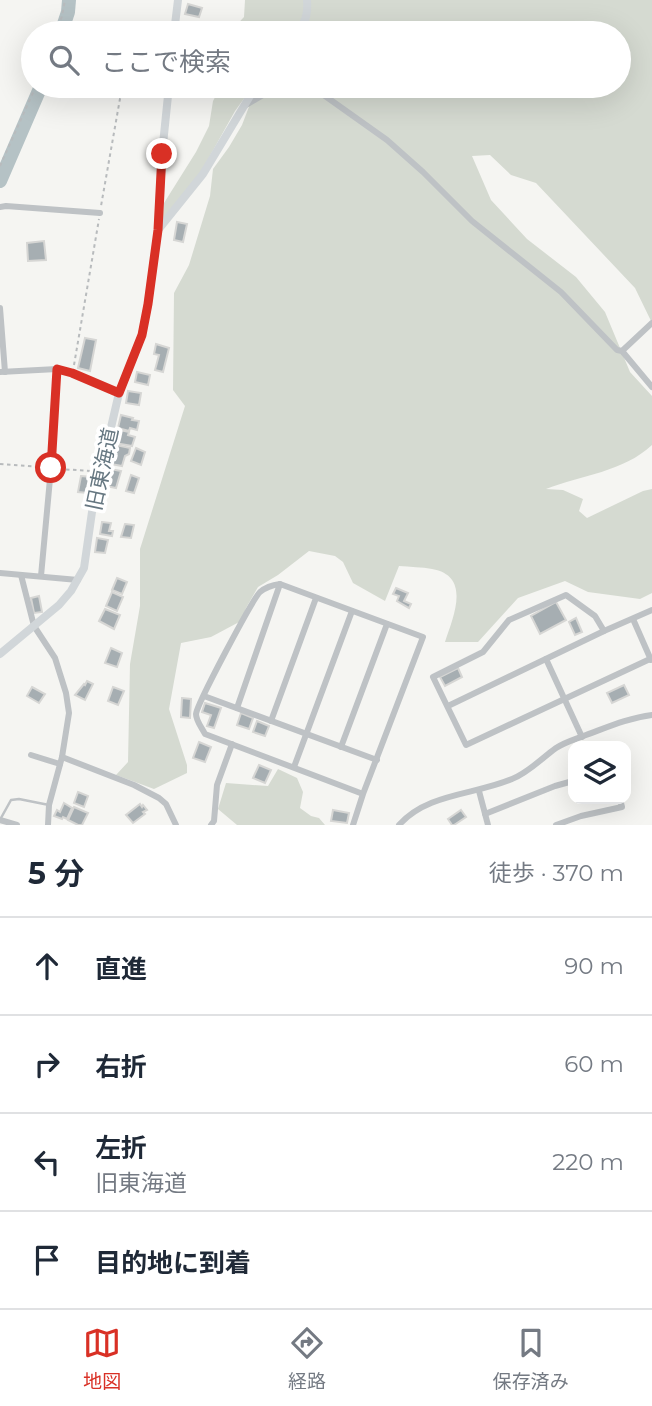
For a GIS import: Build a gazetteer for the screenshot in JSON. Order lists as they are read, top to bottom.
{
  "streets": {
    "street": ["旧東海道"]
  },
  "page": {
    "search": "ここで検索",
    "heading": ["5 分", "徒歩 · 370 m"],
    "list": [
      ["直進", "90 m"],
      ["右折", "60 m"],
      ["左折", "旧東海道", "220 m"],
      "目的地に到着"
    ],
    "nav": ["地図", "経路", "保存済み"]
  }
}
